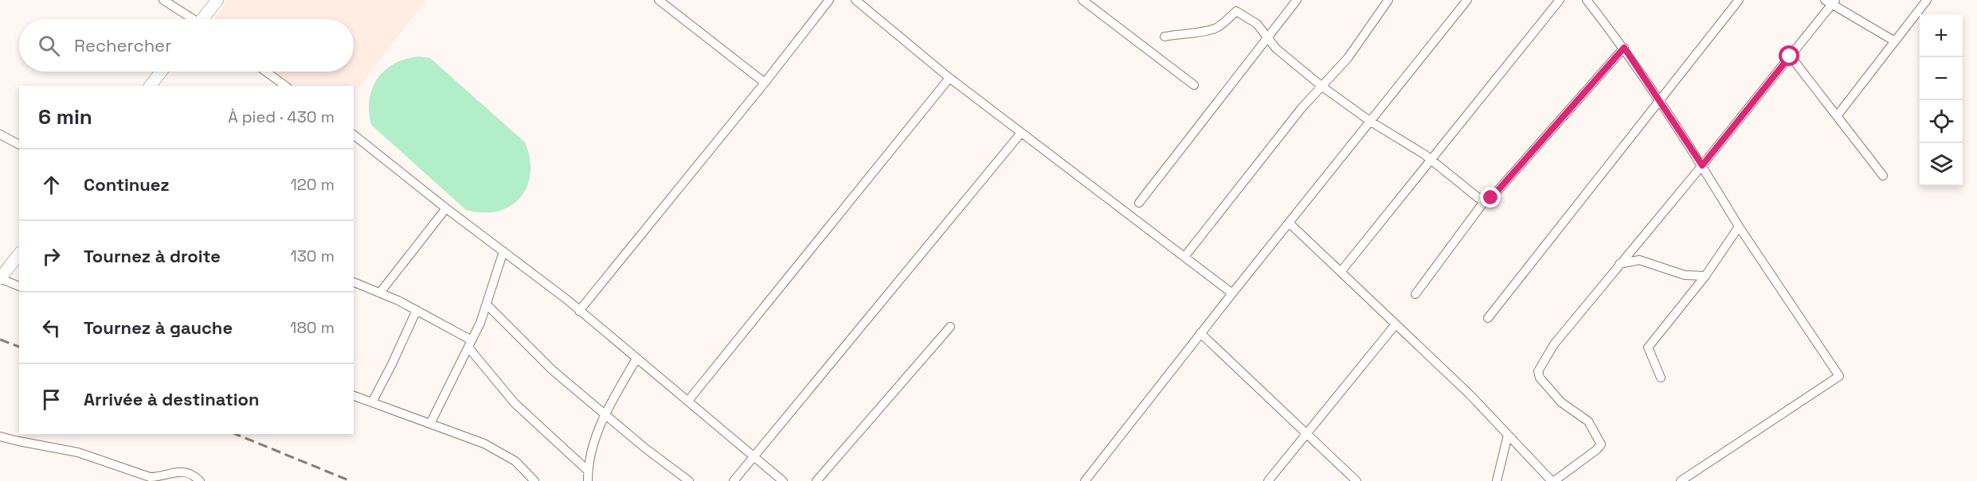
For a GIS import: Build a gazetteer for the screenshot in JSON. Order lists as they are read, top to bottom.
{
  "page": {
    "map_buttons": ["+", "−"],
    "search": "Rechercher",
    "heading": ["6 min", "À pied · 430 m"],
    "list": [
      ["Continuez", "120 m"],
      ["Tournez à droite", "130 m"],
      ["Tournez à gauche", "180 m"],
      "Arrivée à destination"
    ]
  }
}
